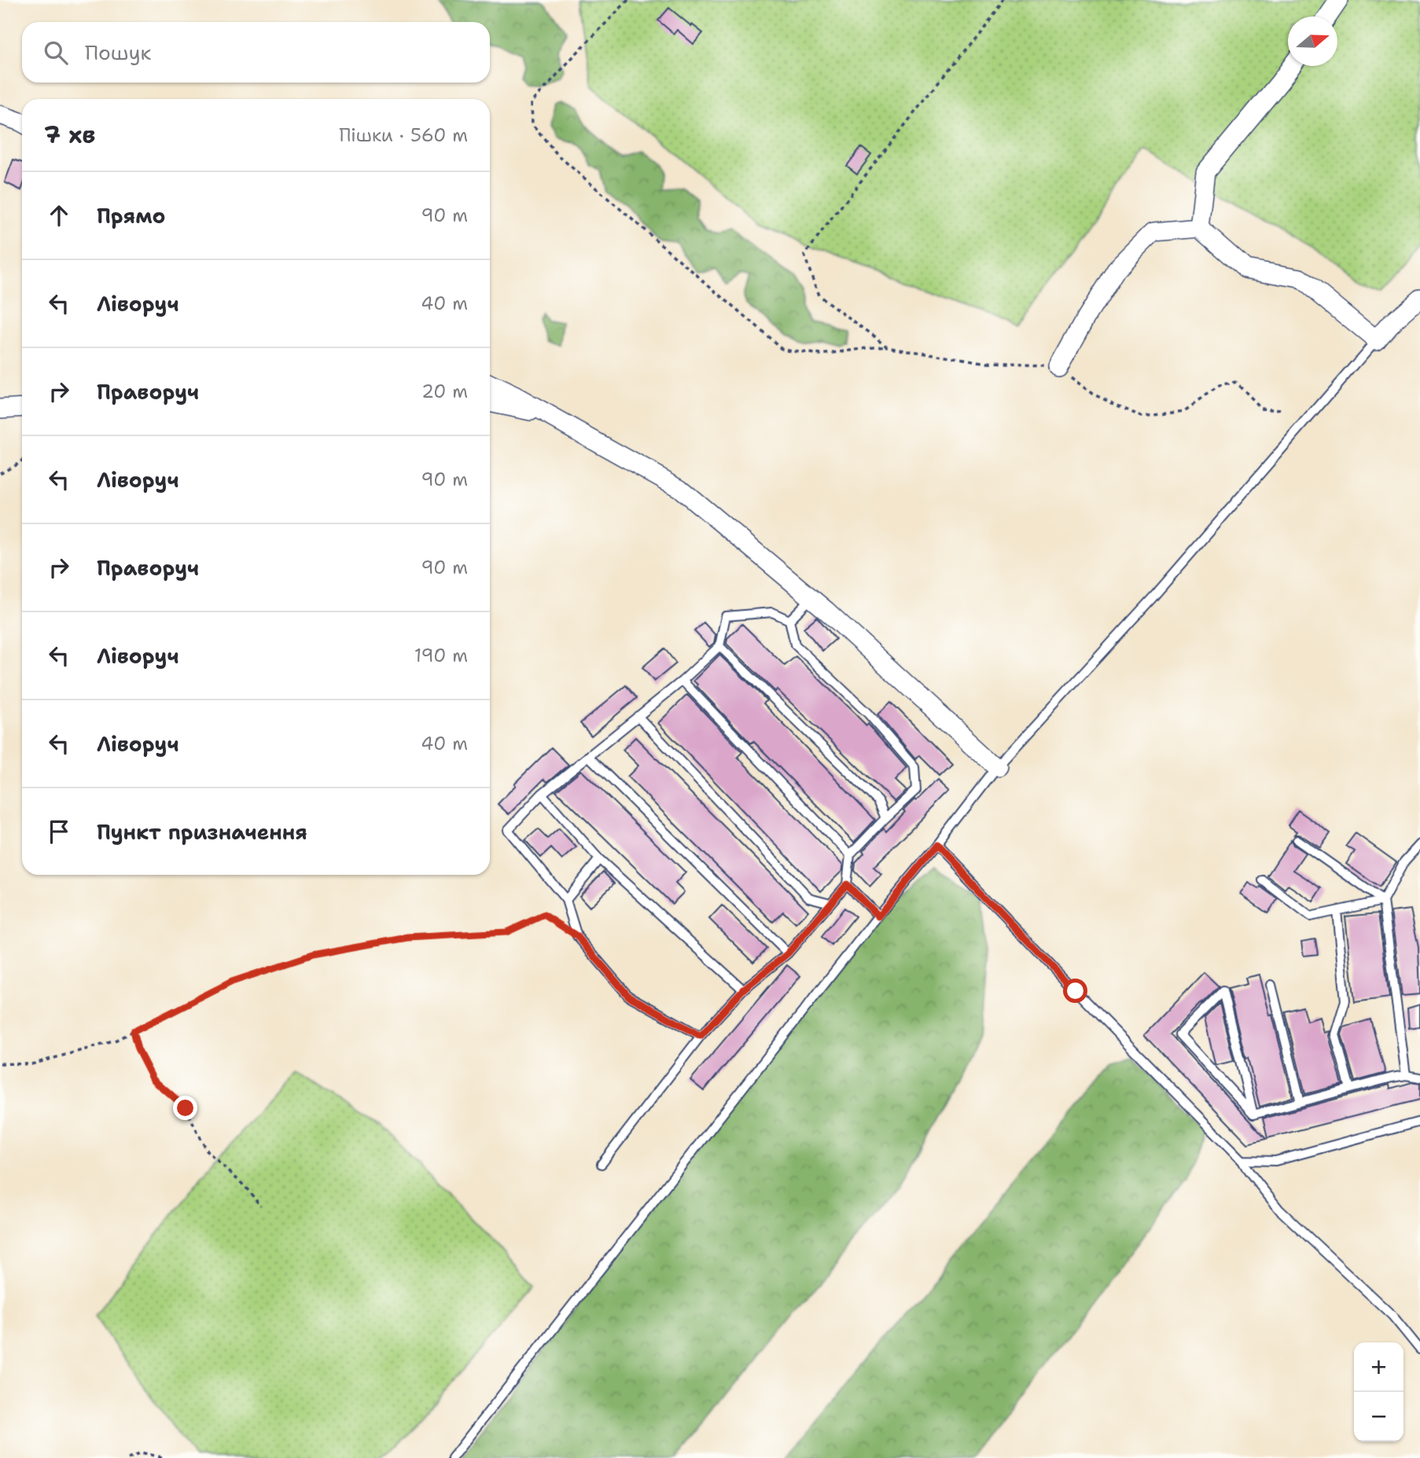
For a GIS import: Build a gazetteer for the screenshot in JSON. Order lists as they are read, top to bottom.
{
  "north": "right",
  "page": {
    "search": "Пошук",
    "heading": ["7 хв", "Пішки · 560 m"],
    "list": [
      ["Прямо", "90 m"],
      ["Ліворуч", "40 m"],
      ["Праворуч", "20 m"],
      ["Ліворуч", "90 m"],
      ["Праворуч", "90 m"],
      ["Ліворуч", "190 m"],
      ["Ліворуч", "40 m"],
      "Пункт призначення"
    ],
    "map_buttons": ["+", "−"]
  }
}
